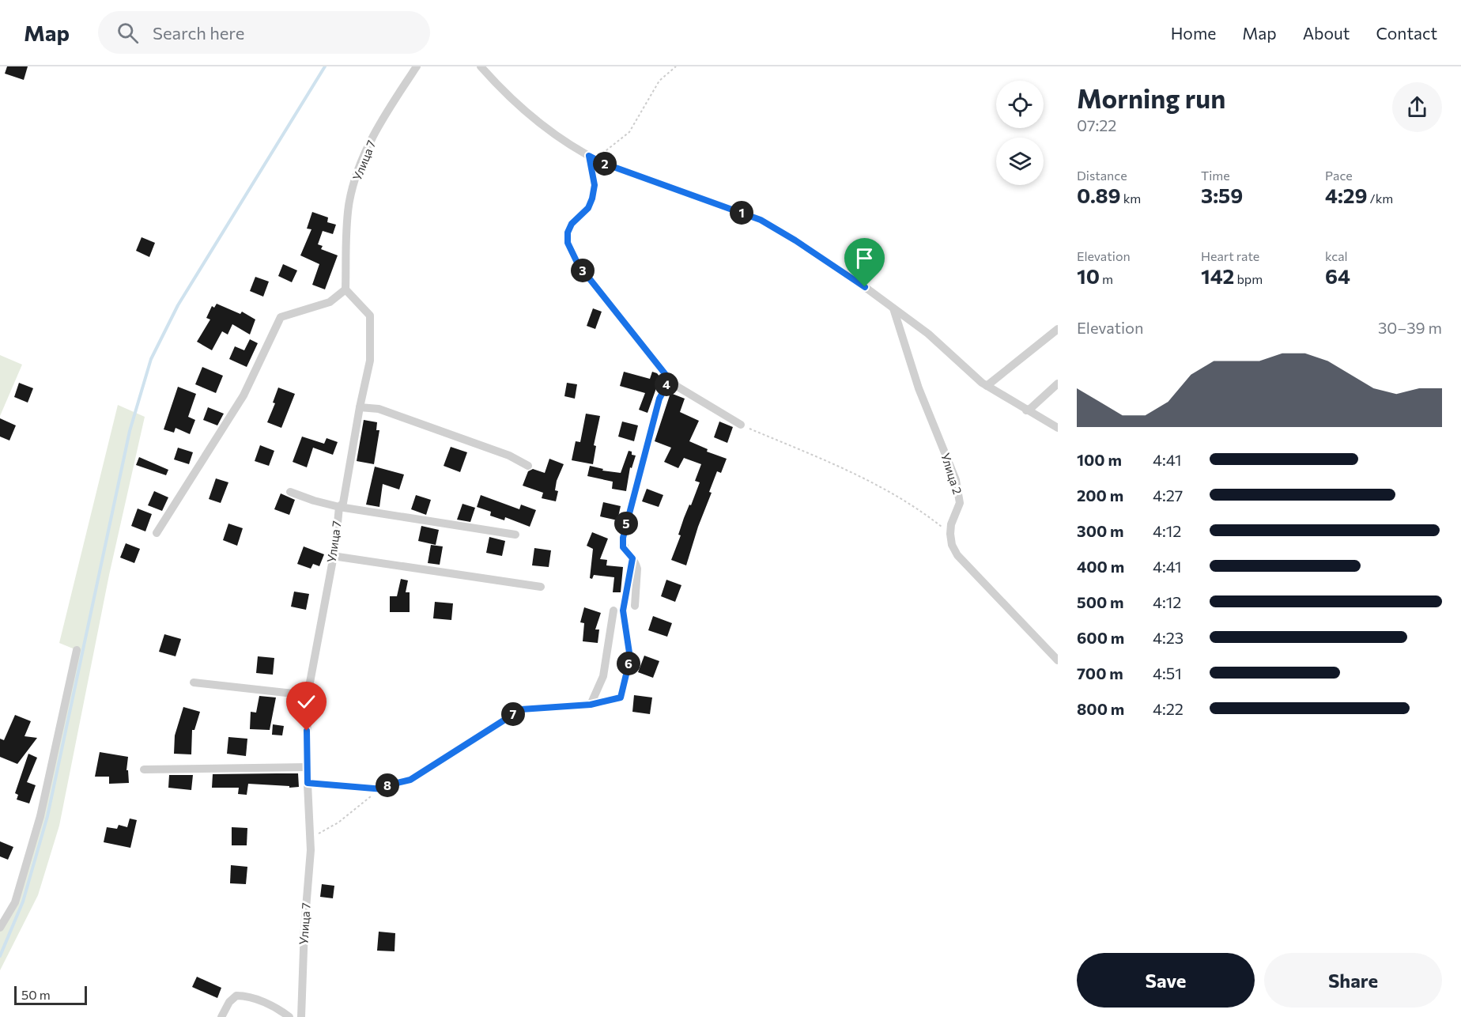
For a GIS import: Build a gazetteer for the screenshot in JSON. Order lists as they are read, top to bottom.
{
  "streets": {
    "street": ["Улица 7", "Улица 2"]
  },
  "scale_bar": "50 m",
  "page": {
    "header": "Map",
    "search": "Search here",
    "nav": [
      "Home",
      "Map",
      "About",
      "Contact"
    ],
    "heading": ["Morning run", "07:22"],
    "stats": [
      ["Distance", "0.89 km"],
      ["Time", "3:59"],
      ["Pace", "4:29 /km"],
      ["Elevation", "10 m"],
      ["Heart rate", "142 bpm"],
      ["kcal", "64"]
    ],
    "pins": [
      "2",
      "1",
      "3",
      "4",
      "5",
      "6",
      "7",
      "8"
    ],
    "chart": ["Elevation", "30–39 m"],
    "list": [
      {
        "name": "100 m",
        "note": "4:41"
      },
      {
        "name": "200 m",
        "note": "4:27"
      },
      {
        "name": "300 m",
        "note": "4:12"
      },
      {
        "name": "400 m",
        "note": "4:41"
      },
      {
        "name": "500 m",
        "note": "4:12"
      },
      {
        "name": "600 m",
        "note": "4:23"
      },
      {
        "name": "700 m",
        "note": "4:51"
      },
      {
        "name": "800 m",
        "note": "4:22"
      }
    ],
    "buttons": ["Save", "Share"],
    "scale": "50 m"
  }
}
